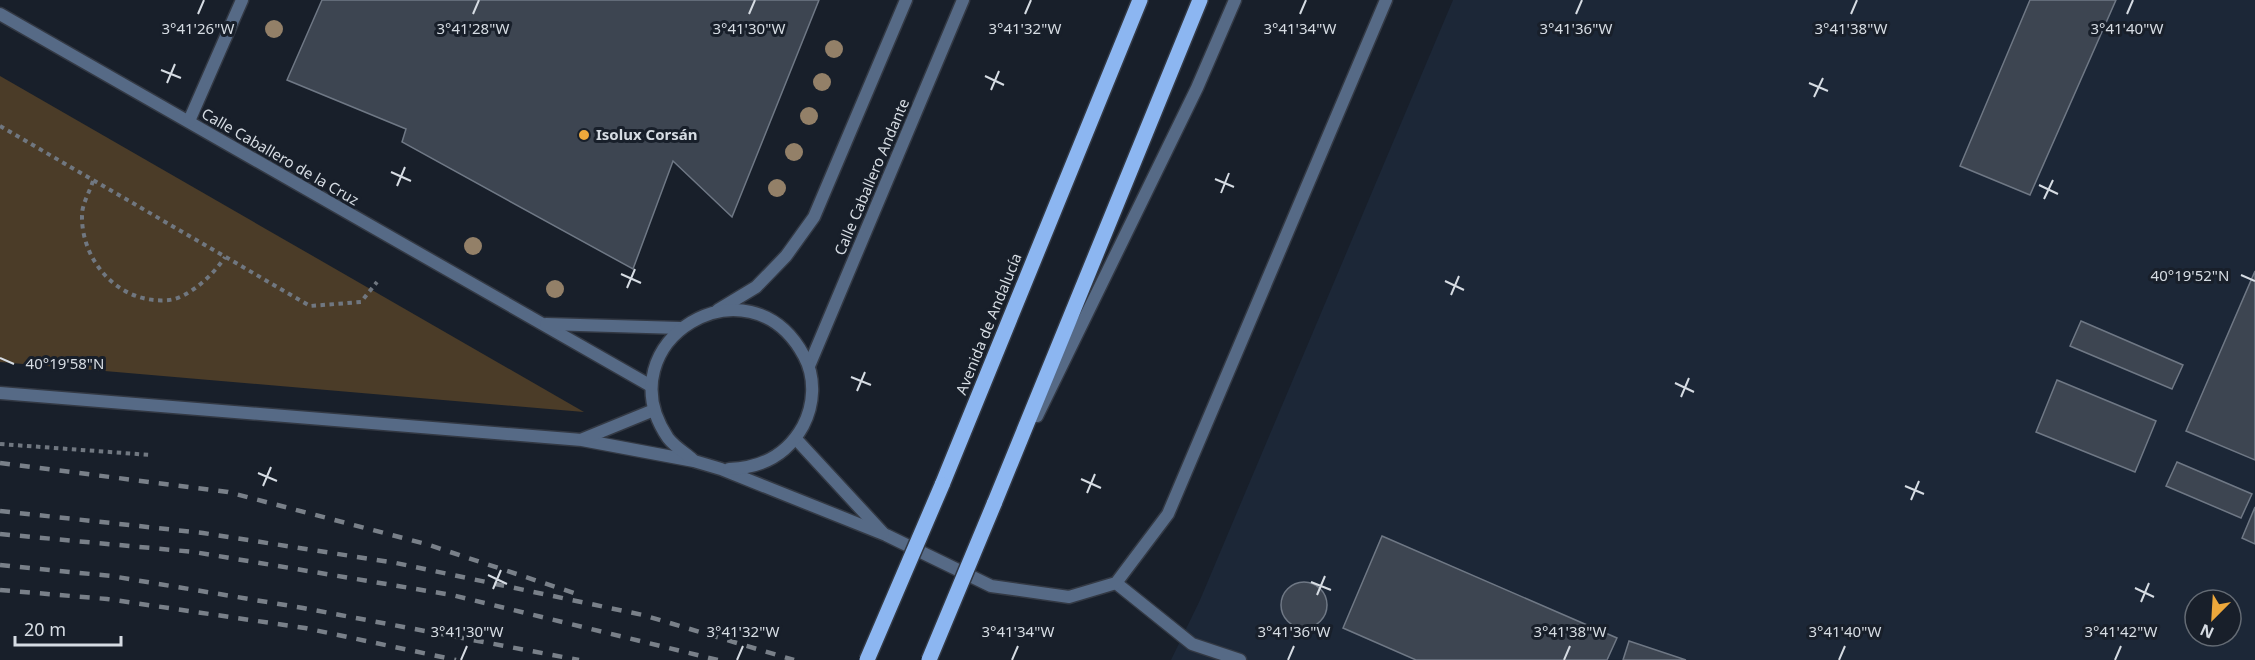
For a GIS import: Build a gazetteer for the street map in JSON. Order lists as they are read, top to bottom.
{
  "streets": {
    "main road": ["Avenida de Andalucía"],
    "street": ["Calle Caballero de la Cruz", "Calle Caballero Andante"]
  },
  "crossings": [
    ["Calle Caballero de la Cruz", "Calle Caballero Andante"]
  ],
  "places": ["Isolux Corsán"],
  "scale_bar": "20 m",
  "north": "bottom left",
  "coordinates": [
    "3°41'26\"W",
    "3°41'28\"W",
    "3°41'30\"W",
    "3°41'32\"W",
    "3°41'36\"W",
    "3°41'38\"W",
    "3°41'34\"W",
    "3°41'40\"W",
    "40°19'52\"N",
    "40°19'58\"N",
    "3°41'42\"W"
  ]
}
